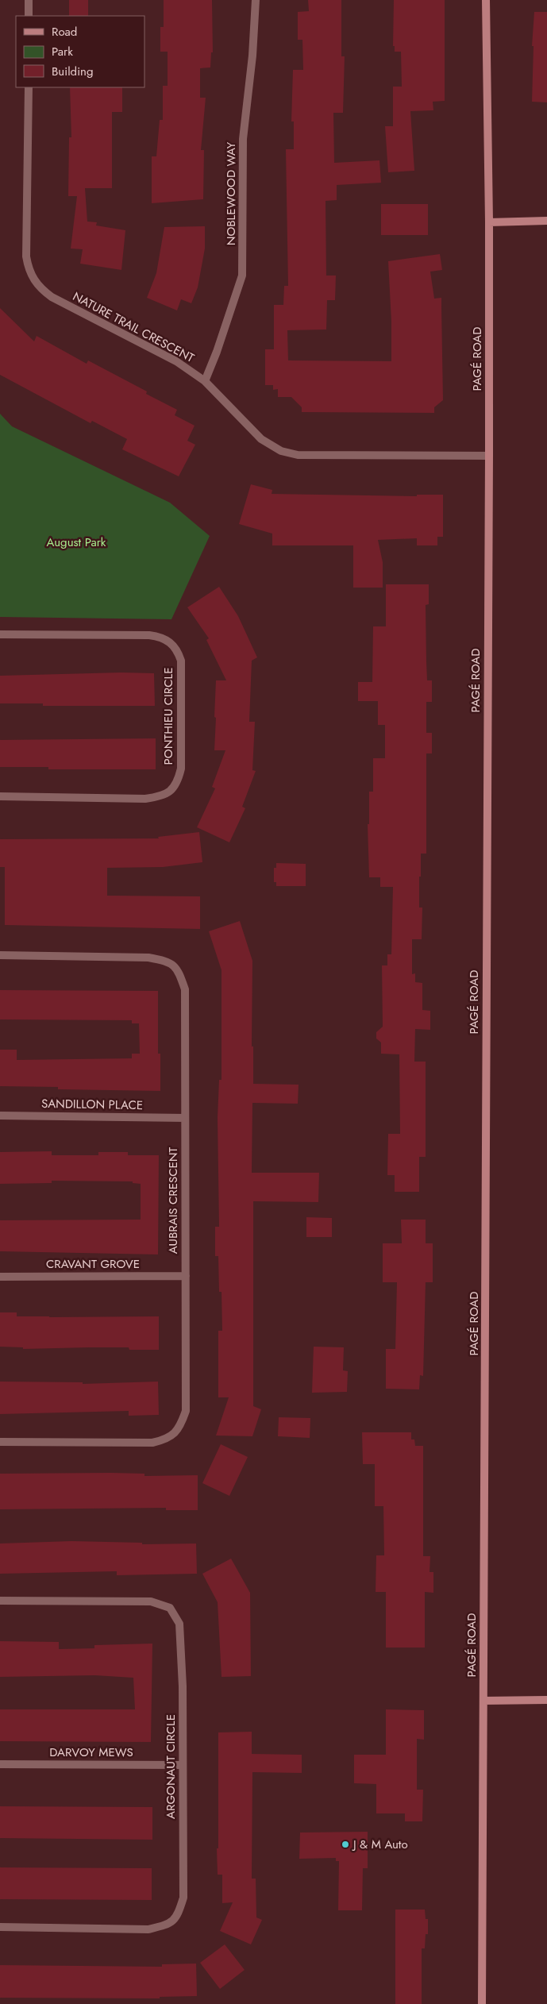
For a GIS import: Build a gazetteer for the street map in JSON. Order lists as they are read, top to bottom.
{
  "streets": {
    "street": [
      "NOBLEWOOD WAY",
      "NATURE TRAIL CRESCENT",
      "PAGÉ ROAD",
      "PONTHIEU CIRCLE",
      "SANDILLON PLACE",
      "AUBRAIS CRESCENT",
      "CRAVANT GROVE",
      "DARVOY MEWS",
      "ARGONAUT CIRCLE"
    ]
  },
  "crossings": [
    ["NOBLEWOOD WAY", "NATURE TRAIL CRESCENT"],
    ["NATURE TRAIL CRESCENT", "PAGÉ ROAD"],
    ["SANDILLON PLACE", "AUBRAIS CRESCENT"],
    ["AUBRAIS CRESCENT", "CRAVANT GROVE"],
    ["DARVOY MEWS", "ARGONAUT CIRCLE"]
  ],
  "parks": ["August Park"],
  "places": ["J & M Auto"],
  "legend": ["Road", "Park", "Building"]
}
